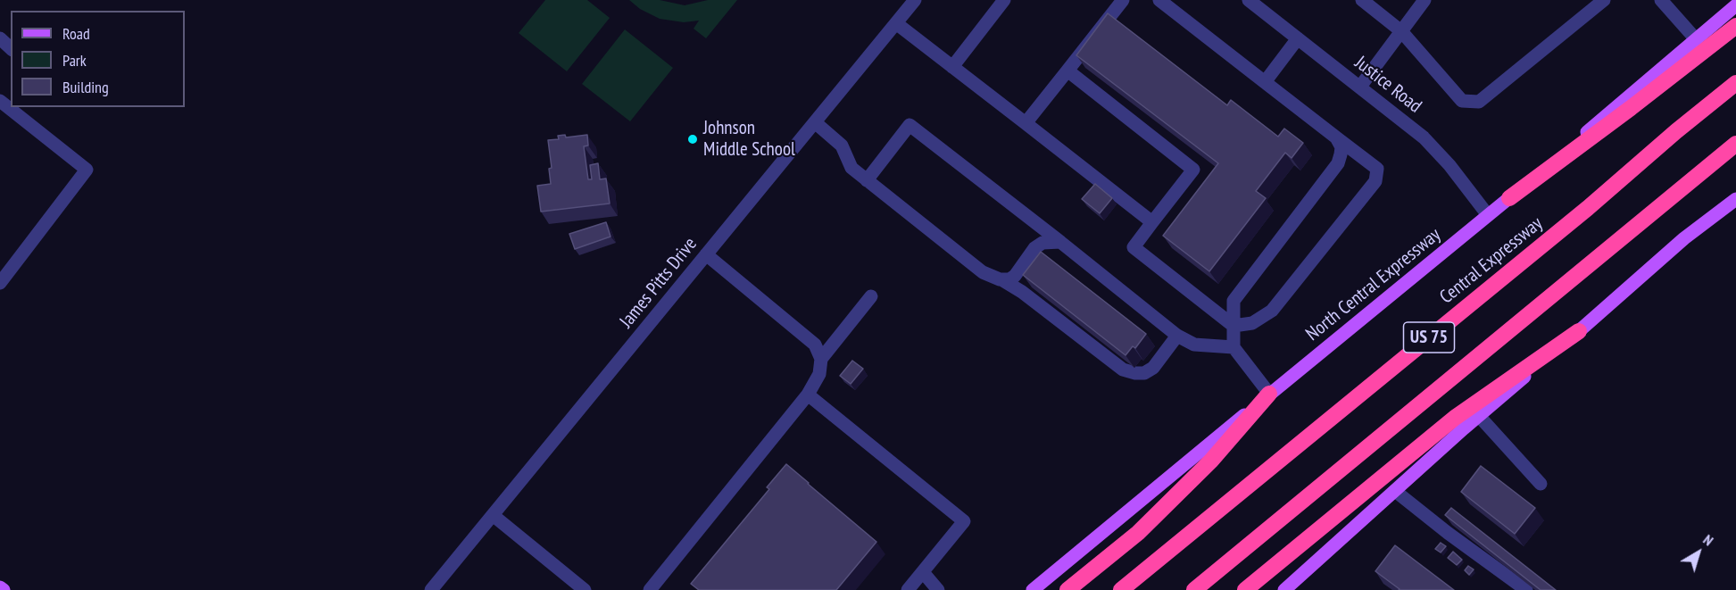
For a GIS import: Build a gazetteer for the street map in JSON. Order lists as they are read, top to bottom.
{
  "streets": {
    "highway": ["Central Expressway", "US 75"],
    "main road": ["North Central Expressway"],
    "street": ["Justice Road", "James Pitts Drive"]
  },
  "crossings": [
    ["Justice Road", "North Central Expressway"]
  ],
  "places": ["Johnson Middle School"],
  "legend": ["Road", "Park", "Building"],
  "north": "top right"
}
